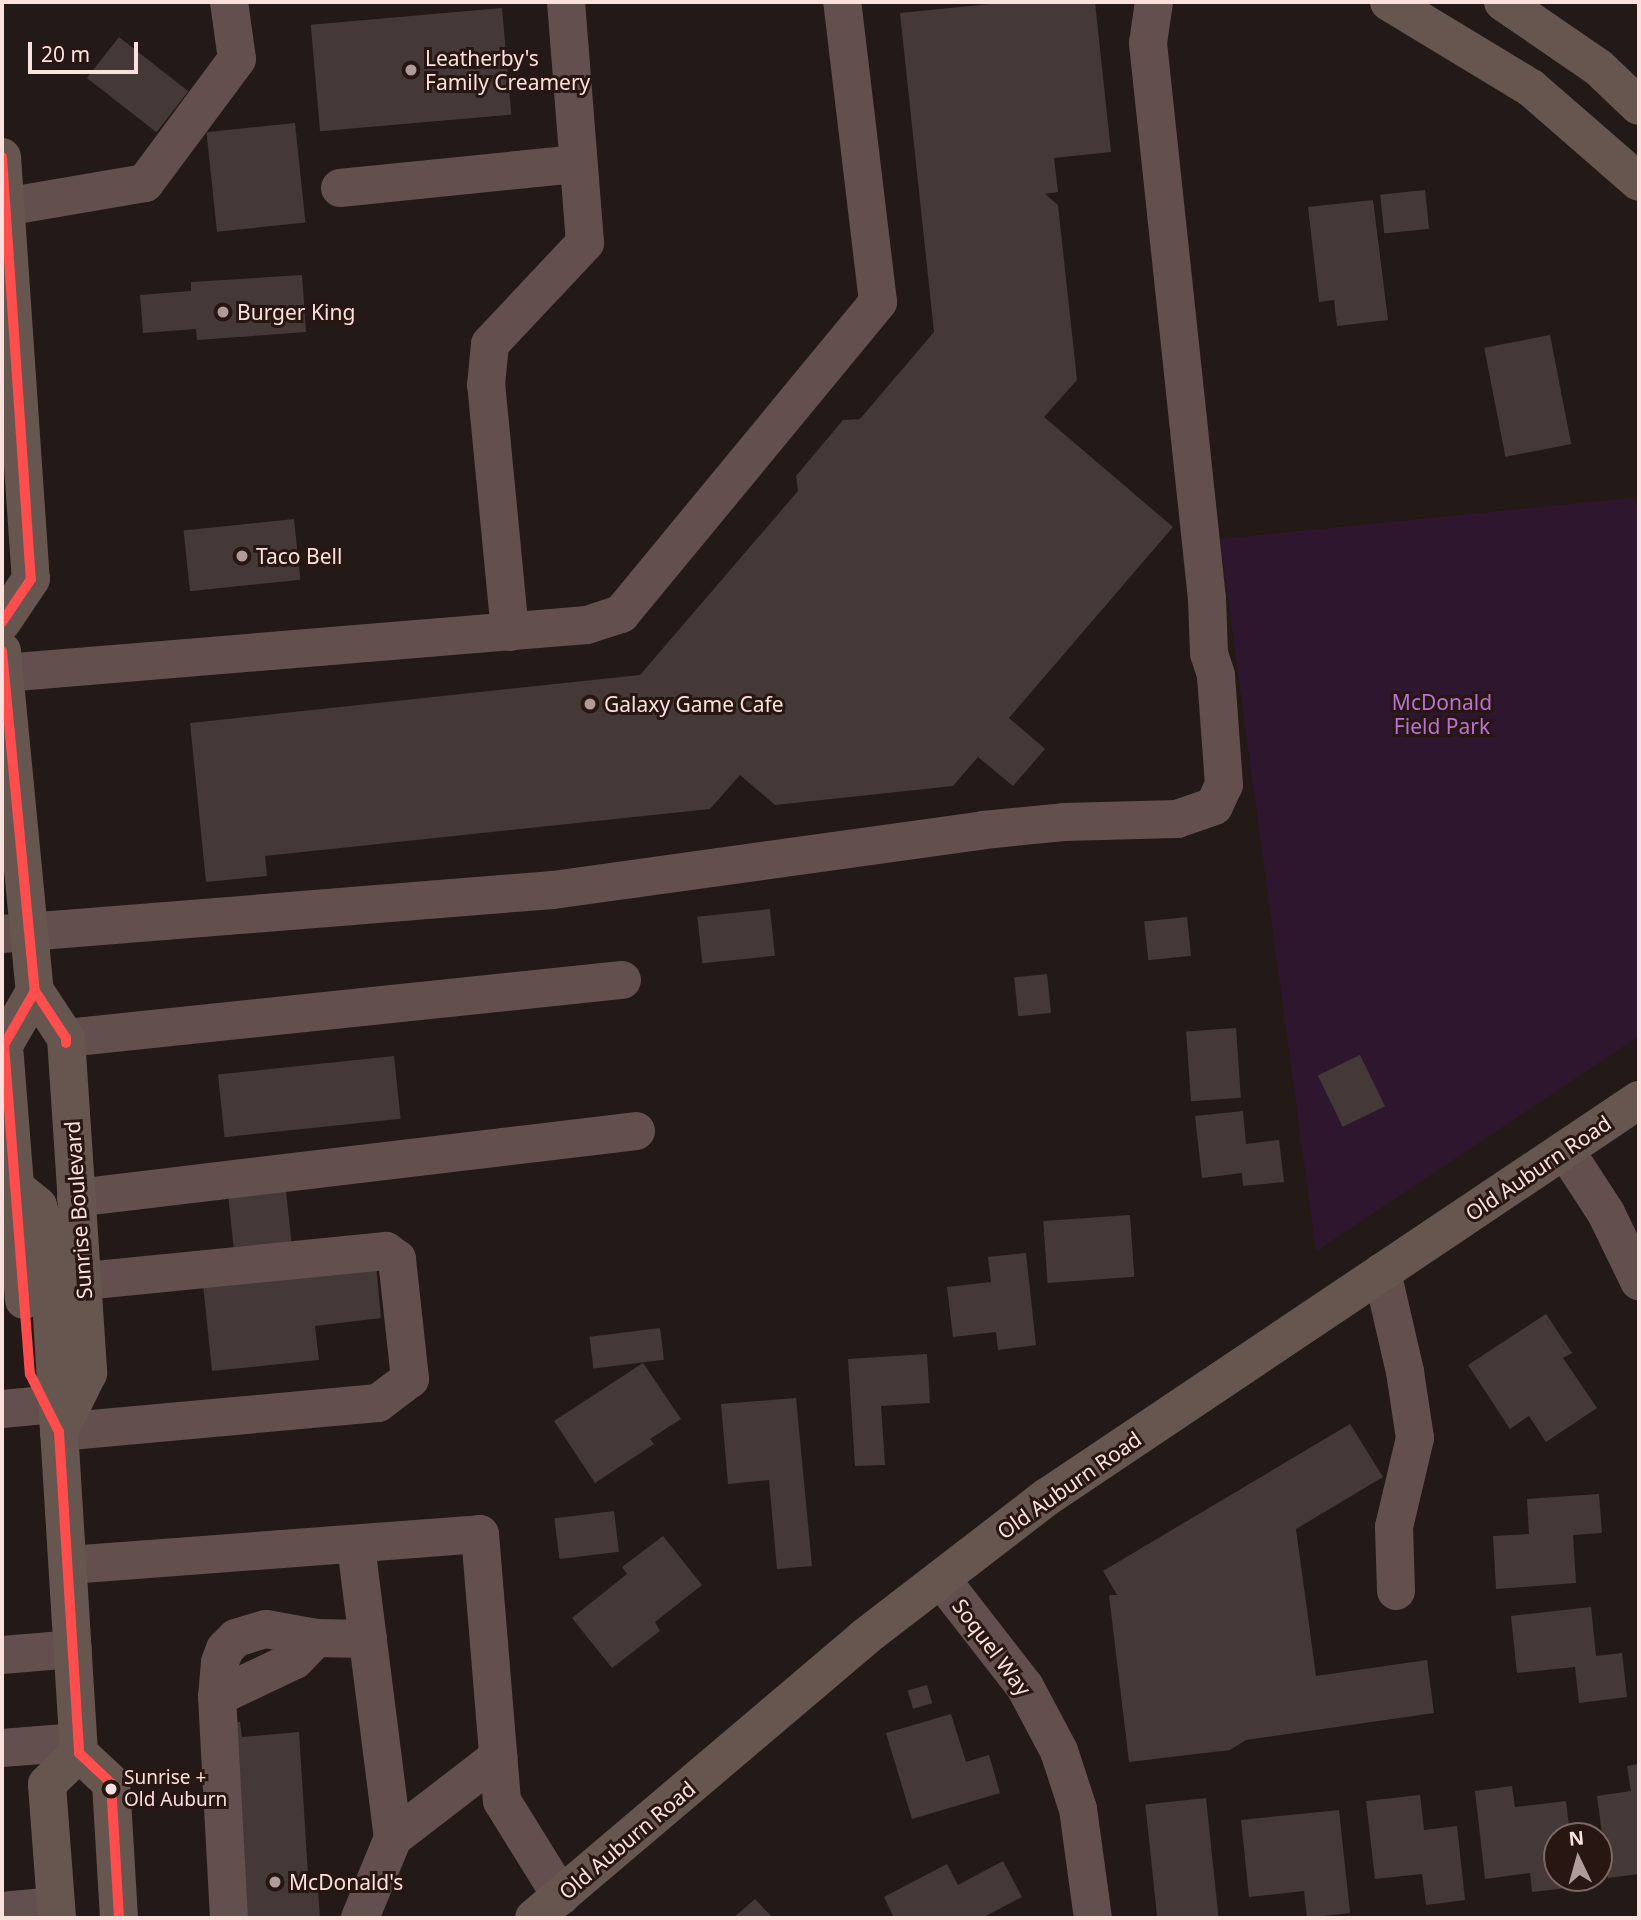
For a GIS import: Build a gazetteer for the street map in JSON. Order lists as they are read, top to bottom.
{
  "streets": {
    "main road": ["Old Auburn Road", "Sunrise Boulevard"],
    "street": ["Soquel Way"]
  },
  "crossings": [
    ["Old Auburn Road", "Soquel Way"]
  ],
  "parks": ["McDonald Field Park"],
  "places": [
    "Leatherby's Family Creamery",
    "Burger King",
    "Taco Bell",
    "Galaxy Game Cafe",
    "Sunrise + Old Auburn",
    "McDonald's"
  ],
  "scale_bar": "20 m",
  "north": "top"
}
